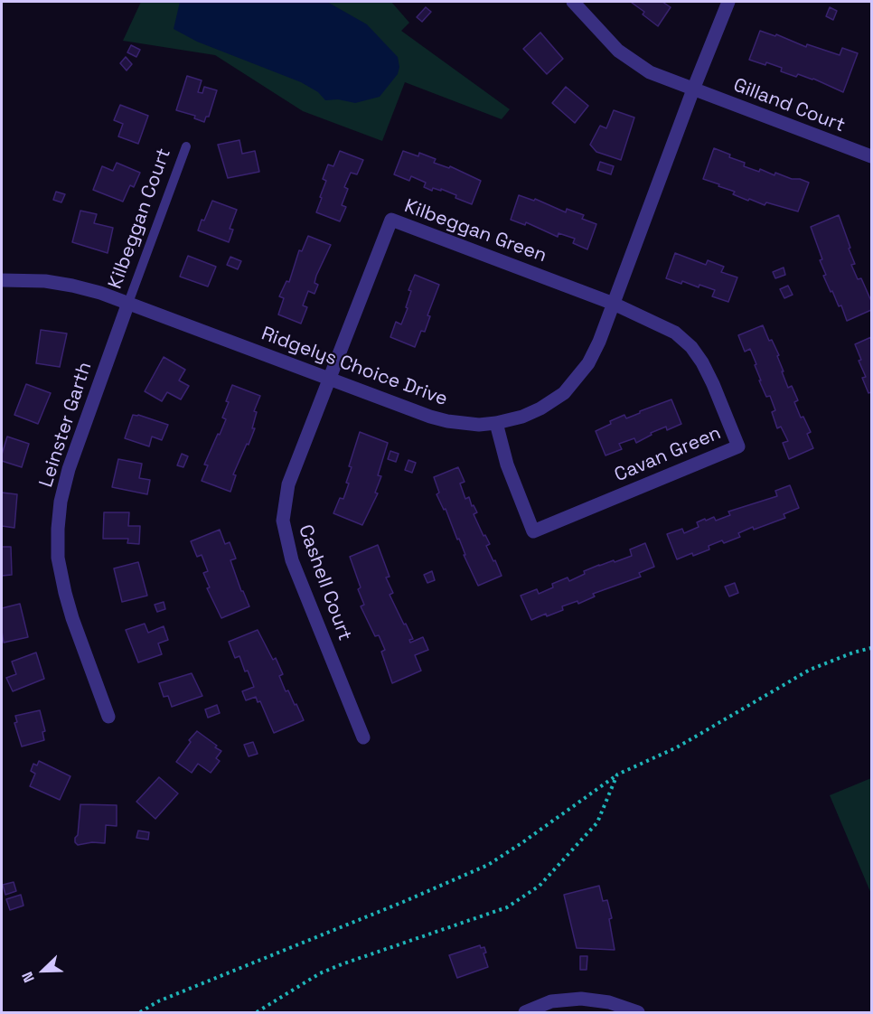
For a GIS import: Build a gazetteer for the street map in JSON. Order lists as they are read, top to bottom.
{
  "streets": {
    "street": [
      "Gilland Court",
      "Kilbeggan Green",
      "Ridgelys Choice Drive",
      "Leinster Garth",
      "Cavan Green",
      "Cashell Court"
    ],
    "lane": ["Kilbeggan Court"]
  },
  "crossings": [
    ["Gilland Court", "Ridgelys Choice Drive"],
    ["Kilbeggan Court", "Ridgelys Choice Drive"],
    ["Kilbeggan Court", "Leinster Garth"],
    ["Kilbeggan Green", "Ridgelys Choice Drive"],
    ["Kilbeggan Green", "Cavan Green"],
    ["Kilbeggan Green", "Cashell Court"],
    ["Ridgelys Choice Drive", "Leinster Garth"],
    ["Ridgelys Choice Drive", "Cavan Green"],
    ["Ridgelys Choice Drive", "Cashell Court"]
  ],
  "north": "bottom left"
}
